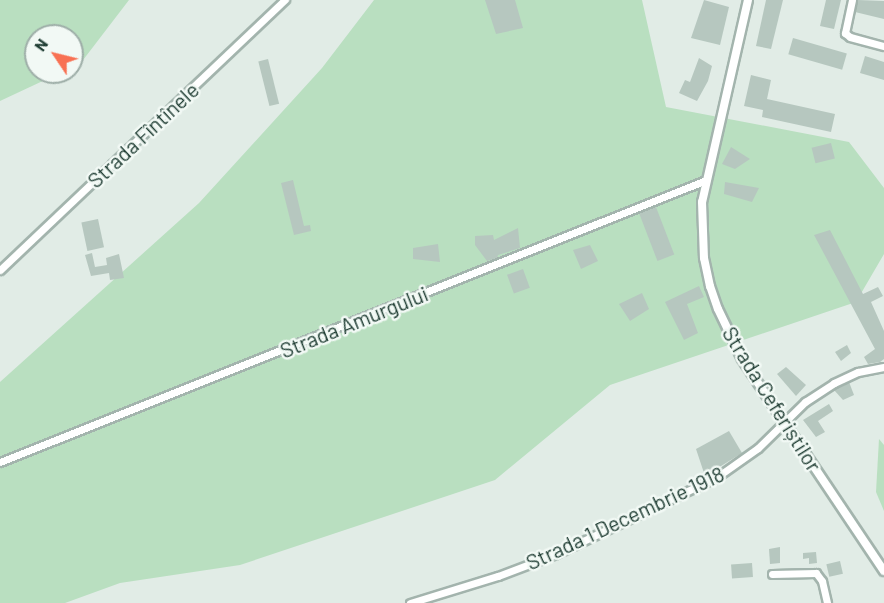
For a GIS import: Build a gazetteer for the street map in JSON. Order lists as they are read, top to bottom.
{
  "streets": {
    "street": [
      "Strada Fîntînele",
      "Strada Amurgului",
      "Strada Ceferiștilor",
      "Strada 1 Decembrie 1918"
    ]
  },
  "crossings": [
    ["Strada Amurgului", "Strada Ceferiștilor"],
    ["Strada Ceferiștilor", "Strada 1 Decembrie 1918"]
  ],
  "north": "top left"
}
